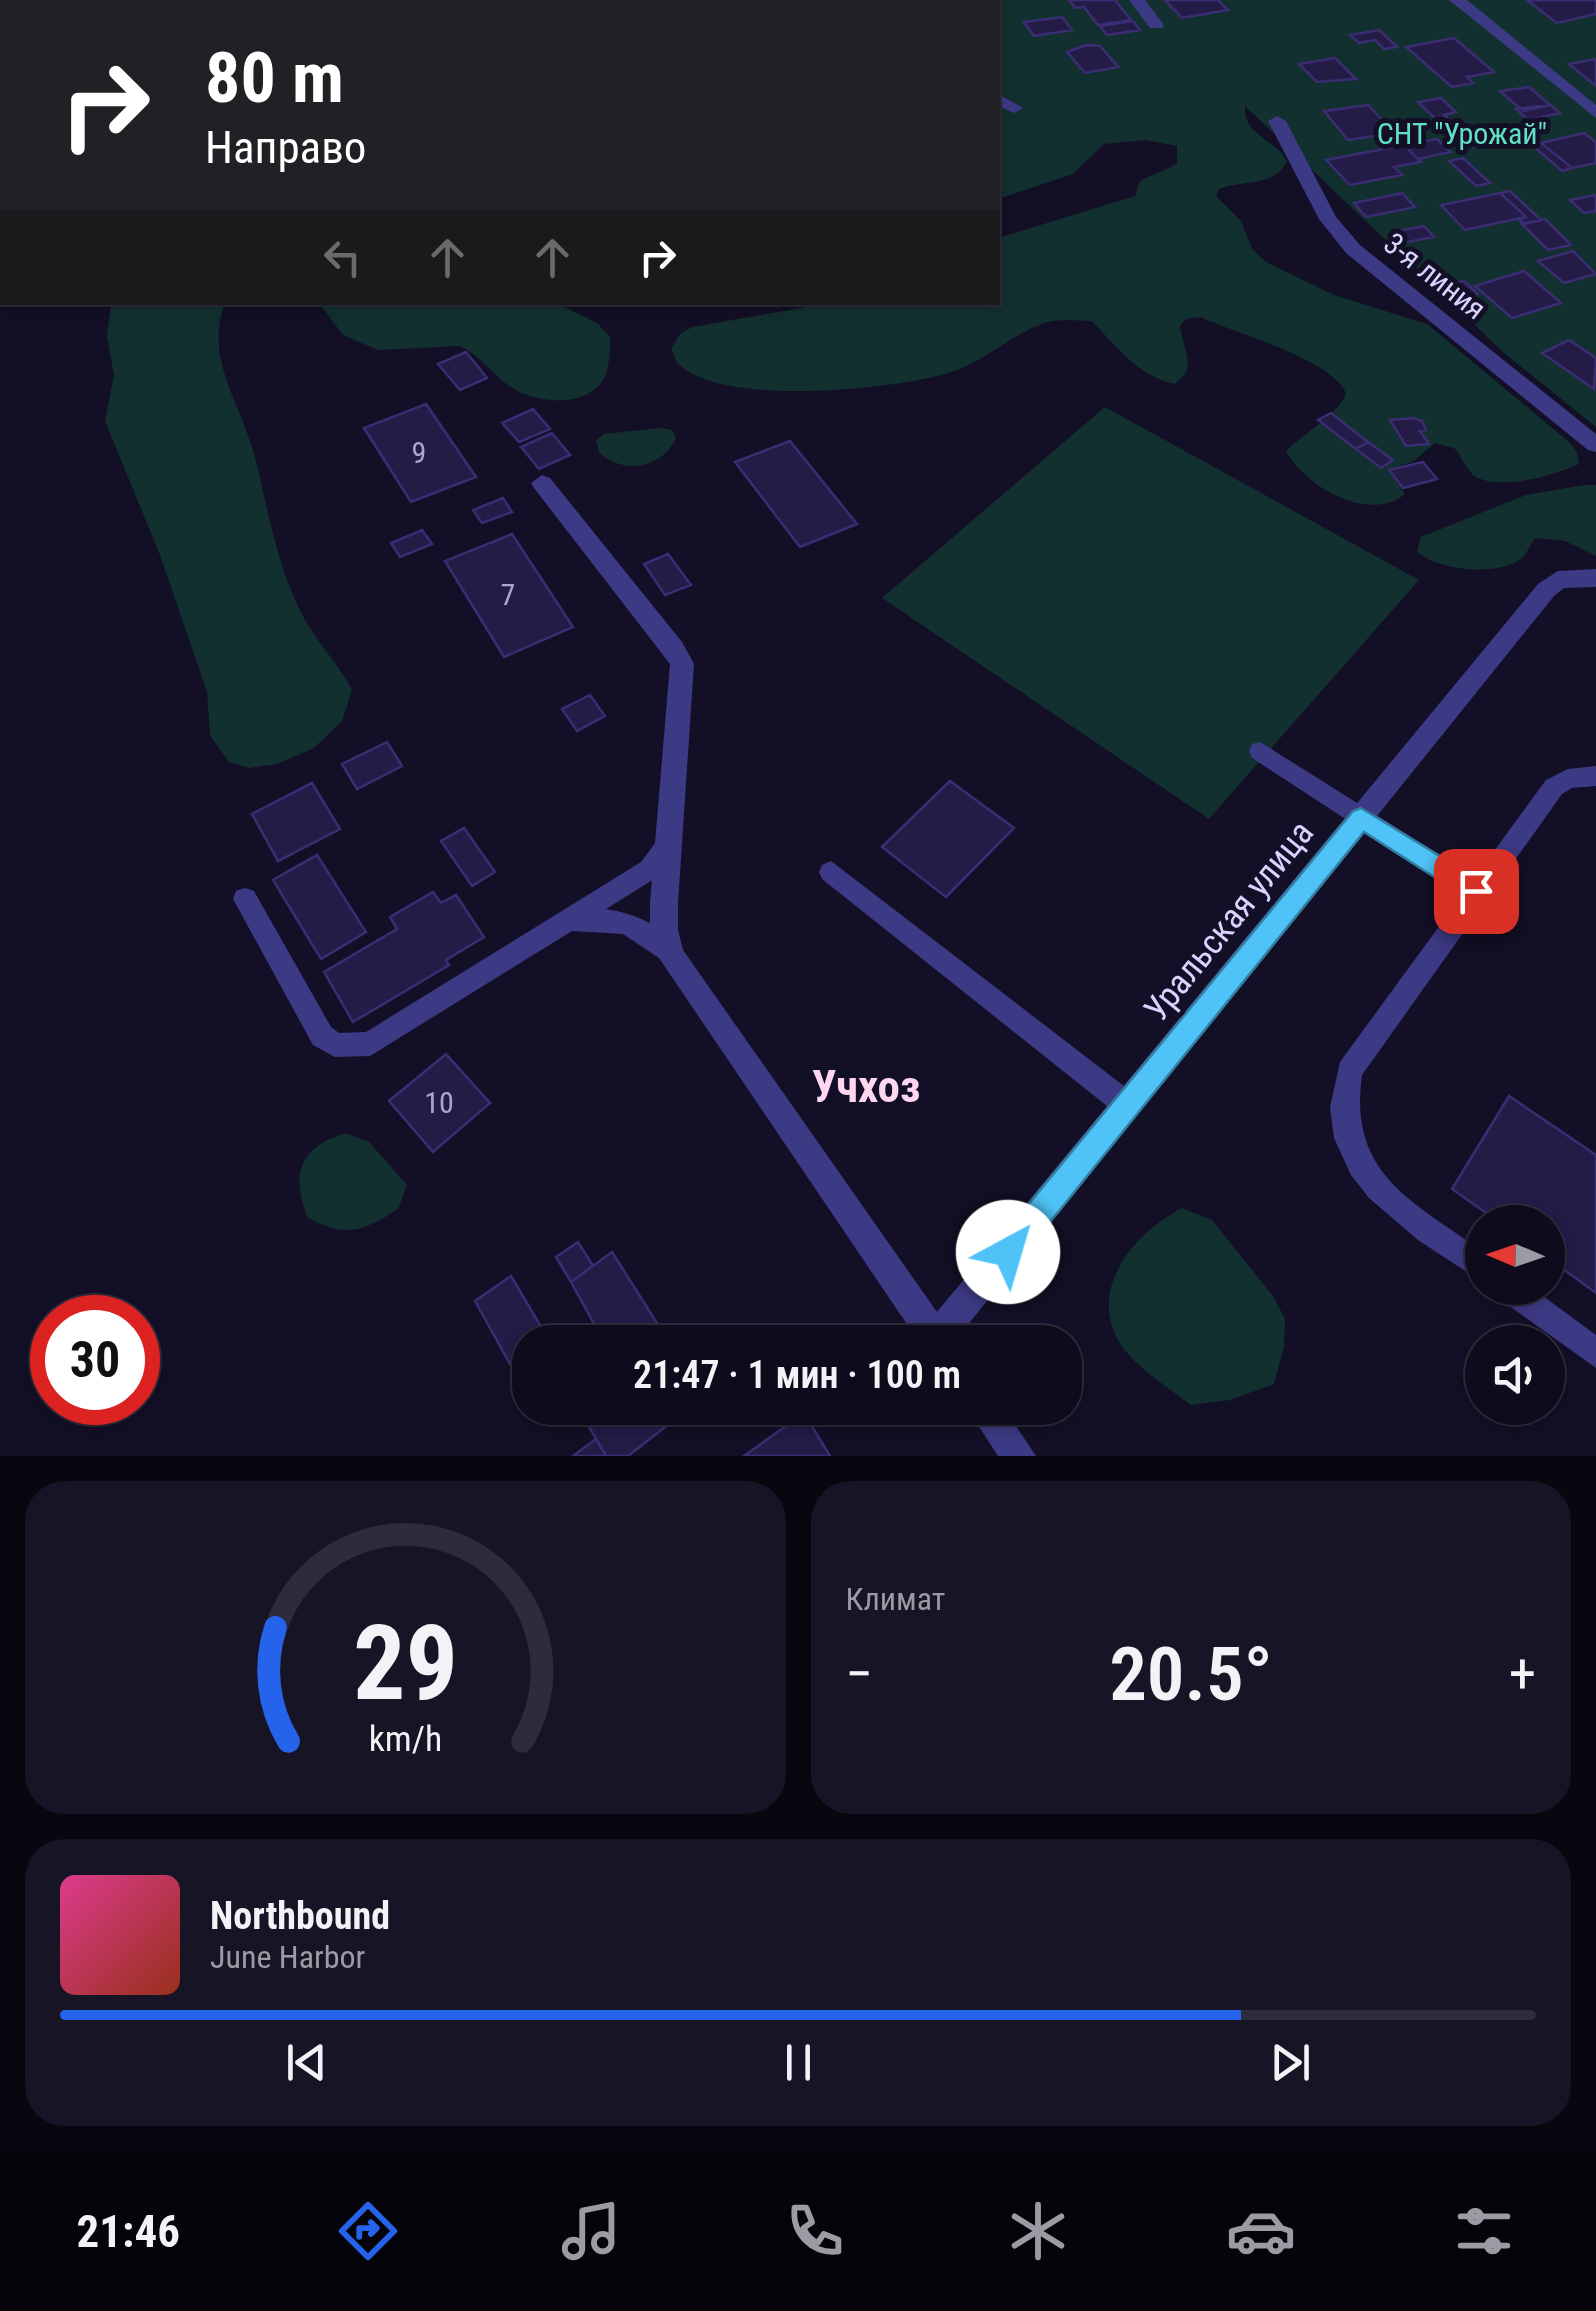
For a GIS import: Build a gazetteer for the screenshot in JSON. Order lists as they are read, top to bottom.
{
  "streets": {
    "street": ["3-я линия", "Уральская улица"]
  },
  "districts": ["Учхоз"],
  "parks": ["СНТ \"Урожай\""],
  "house_numbers": ["9", "7", "10"],
  "north": "left",
  "page": {
    "turn": ["80 m", "Направо"],
    "limit": "30",
    "trip": "21:47 · 1 мин · 100 m",
    "tile": "Климат",
    "heat": ["−", "20.5°", "+"],
    "song": ["Northbound", "June Harbor"],
    "tabs": "21:46",
    "gauge": ["29", "km/h"]
  }
}
